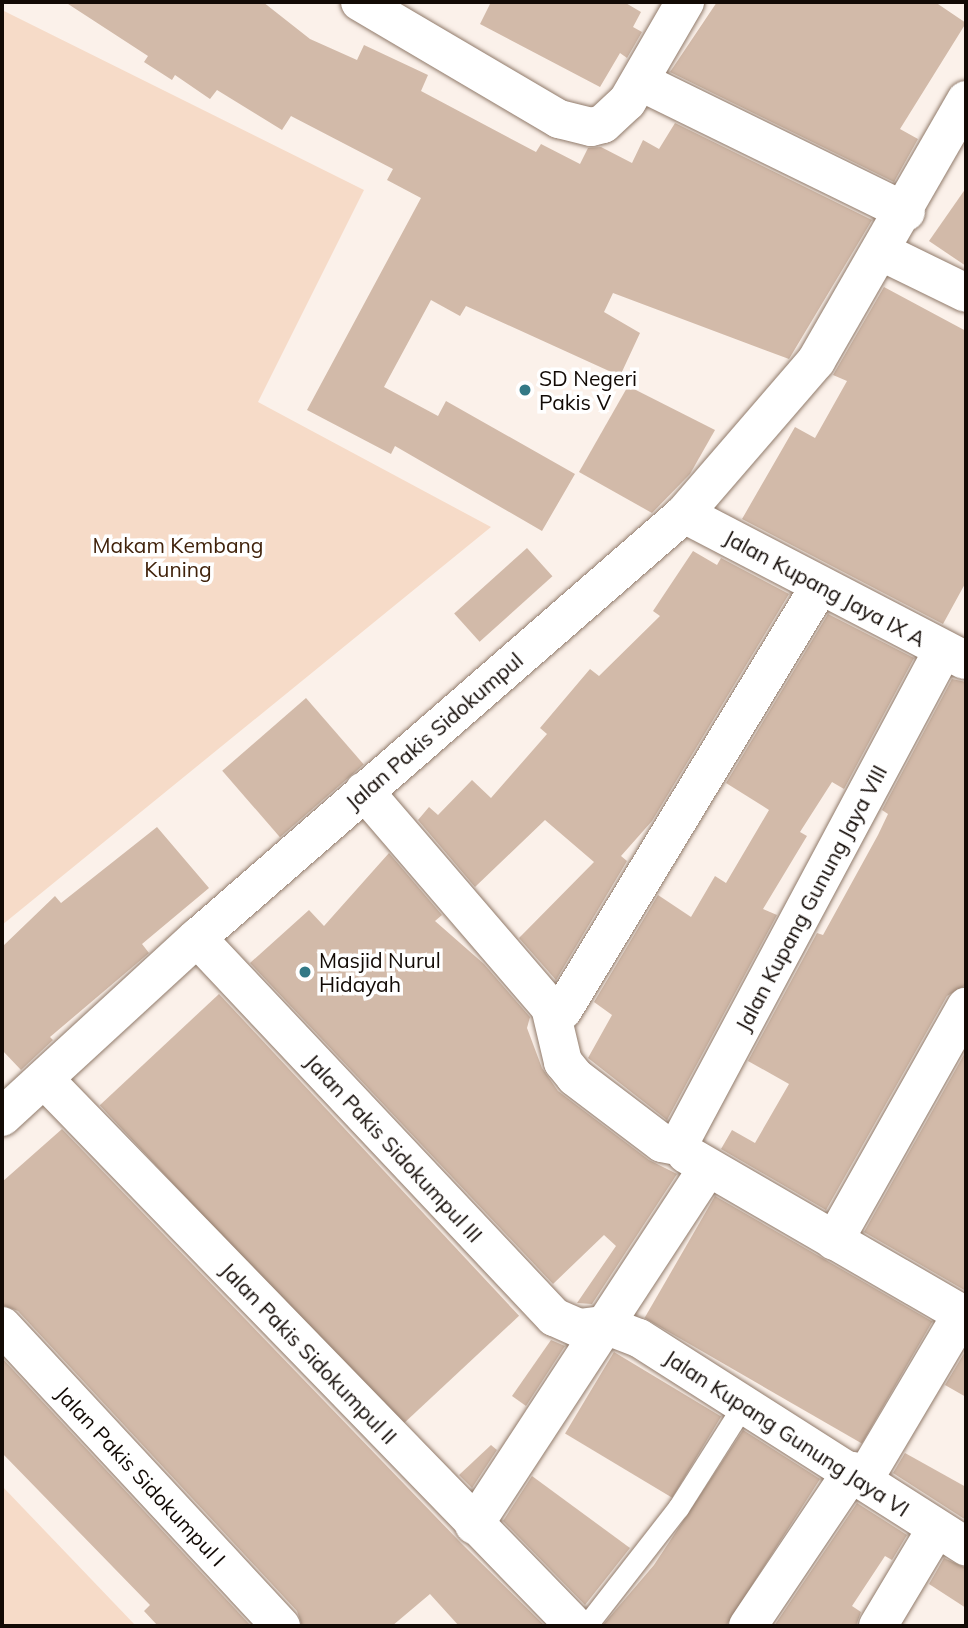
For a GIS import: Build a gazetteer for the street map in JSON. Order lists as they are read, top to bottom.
{
  "streets": {
    "street": [
      "Jalan Kupang Jaya IX A",
      "Jalan Pakis Sidokumpul",
      "Jalan Kupang Gunung Jaya VIII",
      "Jalan Pakis Sidokumpul III",
      "Jalan Pakis Sidokumpul II",
      "Jalan Kupang Gunung Jaya VI",
      "Jalan Pakis Sidokumpul I"
    ]
  },
  "crossings": [
    ["Jalan Kupang Jaya IX A", "Jalan Pakis Sidokumpul"],
    ["Jalan Kupang Jaya IX A", "Jalan Kupang Gunung Jaya VIII"],
    ["Jalan Pakis Sidokumpul", "Jalan Pakis Sidokumpul III"],
    ["Jalan Pakis Sidokumpul", "Jalan Pakis Sidokumpul II"],
    ["Jalan Kupang Gunung Jaya VIII", "Jalan Pakis Sidokumpul III"],
    ["Jalan Kupang Gunung Jaya VIII", "Jalan Pakis Sidokumpul II"],
    ["Jalan Kupang Gunung Jaya VIII", "Jalan Kupang Gunung Jaya VI"],
    ["Jalan Pakis Sidokumpul III", "Jalan Kupang Gunung Jaya VI"]
  ],
  "parks": ["Makam Kembang Kuning"],
  "places": ["SD Negeri Pakis V", "Masjid Nurul Hidayah"]
}
